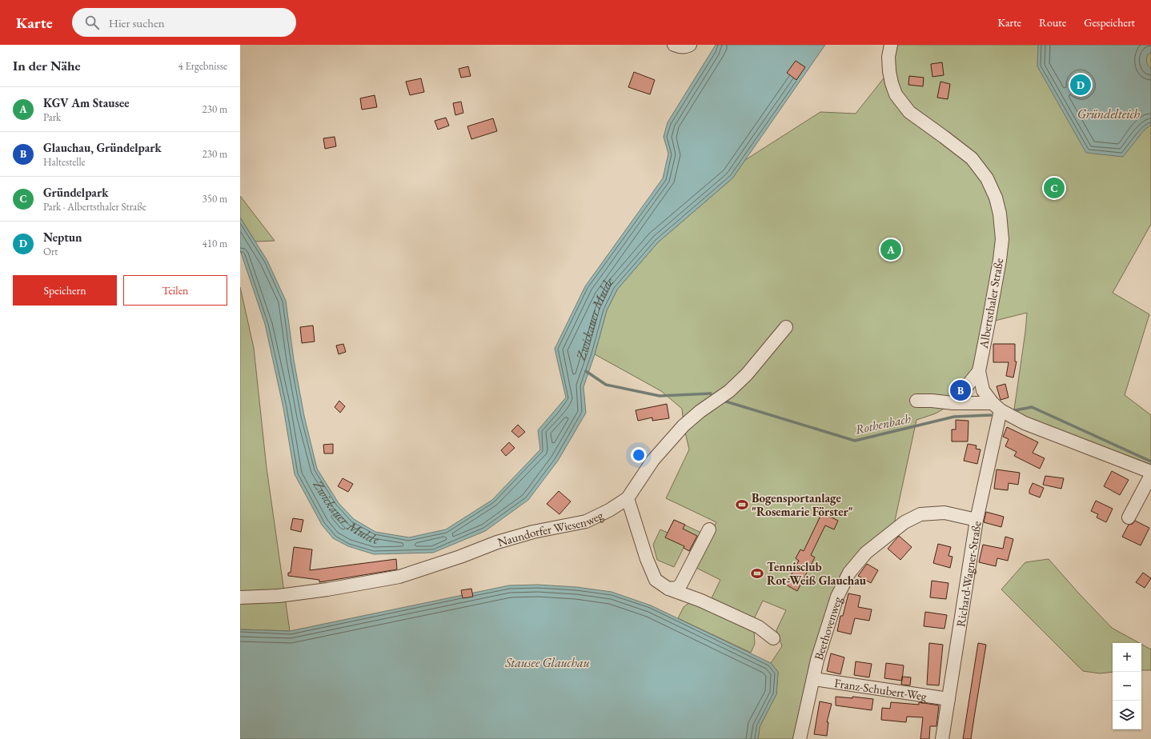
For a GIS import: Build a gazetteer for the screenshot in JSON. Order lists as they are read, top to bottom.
{
  "streets": {
    "street": [
      "Albertsthaler Straße",
      "Naundorfer Wiesenweg",
      "Richard-Wagner-Straße",
      "Beethovenweg",
      "Franz-Schubert-Weg"
    ]
  },
  "crossings": [
    ["Albertsthaler Straße", "Richard-Wagner-Straße"],
    ["Richard-Wagner-Straße", "Beethovenweg"],
    ["Richard-Wagner-Straße", "Franz-Schubert-Weg"],
    ["Beethovenweg", "Franz-Schubert-Weg"]
  ],
  "water": [
    "Gründelteich",
    "Zwickauer Mulde",
    "Rothenbach",
    "Stausee Glauchau"
  ],
  "places": {
    "sports": ["Bogensportanlage \"Rosemarie Förster\"", "Tennisclub Rot-Weiß Glauchau"]
  },
  "page": {
    "header": "Karte",
    "search": "Hier suchen",
    "nav": ["Karte", "Route", "Gespeichert"],
    "heading": ["In der Nähe", "4 Ergebnisse"],
    "pins": [
      "D",
      "C",
      "A",
      "B"
    ],
    "list": [
      {
        "mark": "A",
        "name": "KGV Am Stausee",
        "note": "Park",
        "value": "230 m"
      },
      {
        "mark": "B",
        "name": "Glauchau, Gründelpark",
        "note": "Haltestelle",
        "value": "230 m"
      },
      {
        "mark": "C",
        "name": "Gründelpark",
        "note": "Park · Albertsthaler Straße",
        "value": "350 m"
      },
      {
        "mark": "D",
        "name": "Neptun",
        "note": "Ort",
        "value": "410 m"
      }
    ],
    "buttons": ["Speichern", "Teilen"],
    "map_buttons": ["+", "−"]
  }
}
